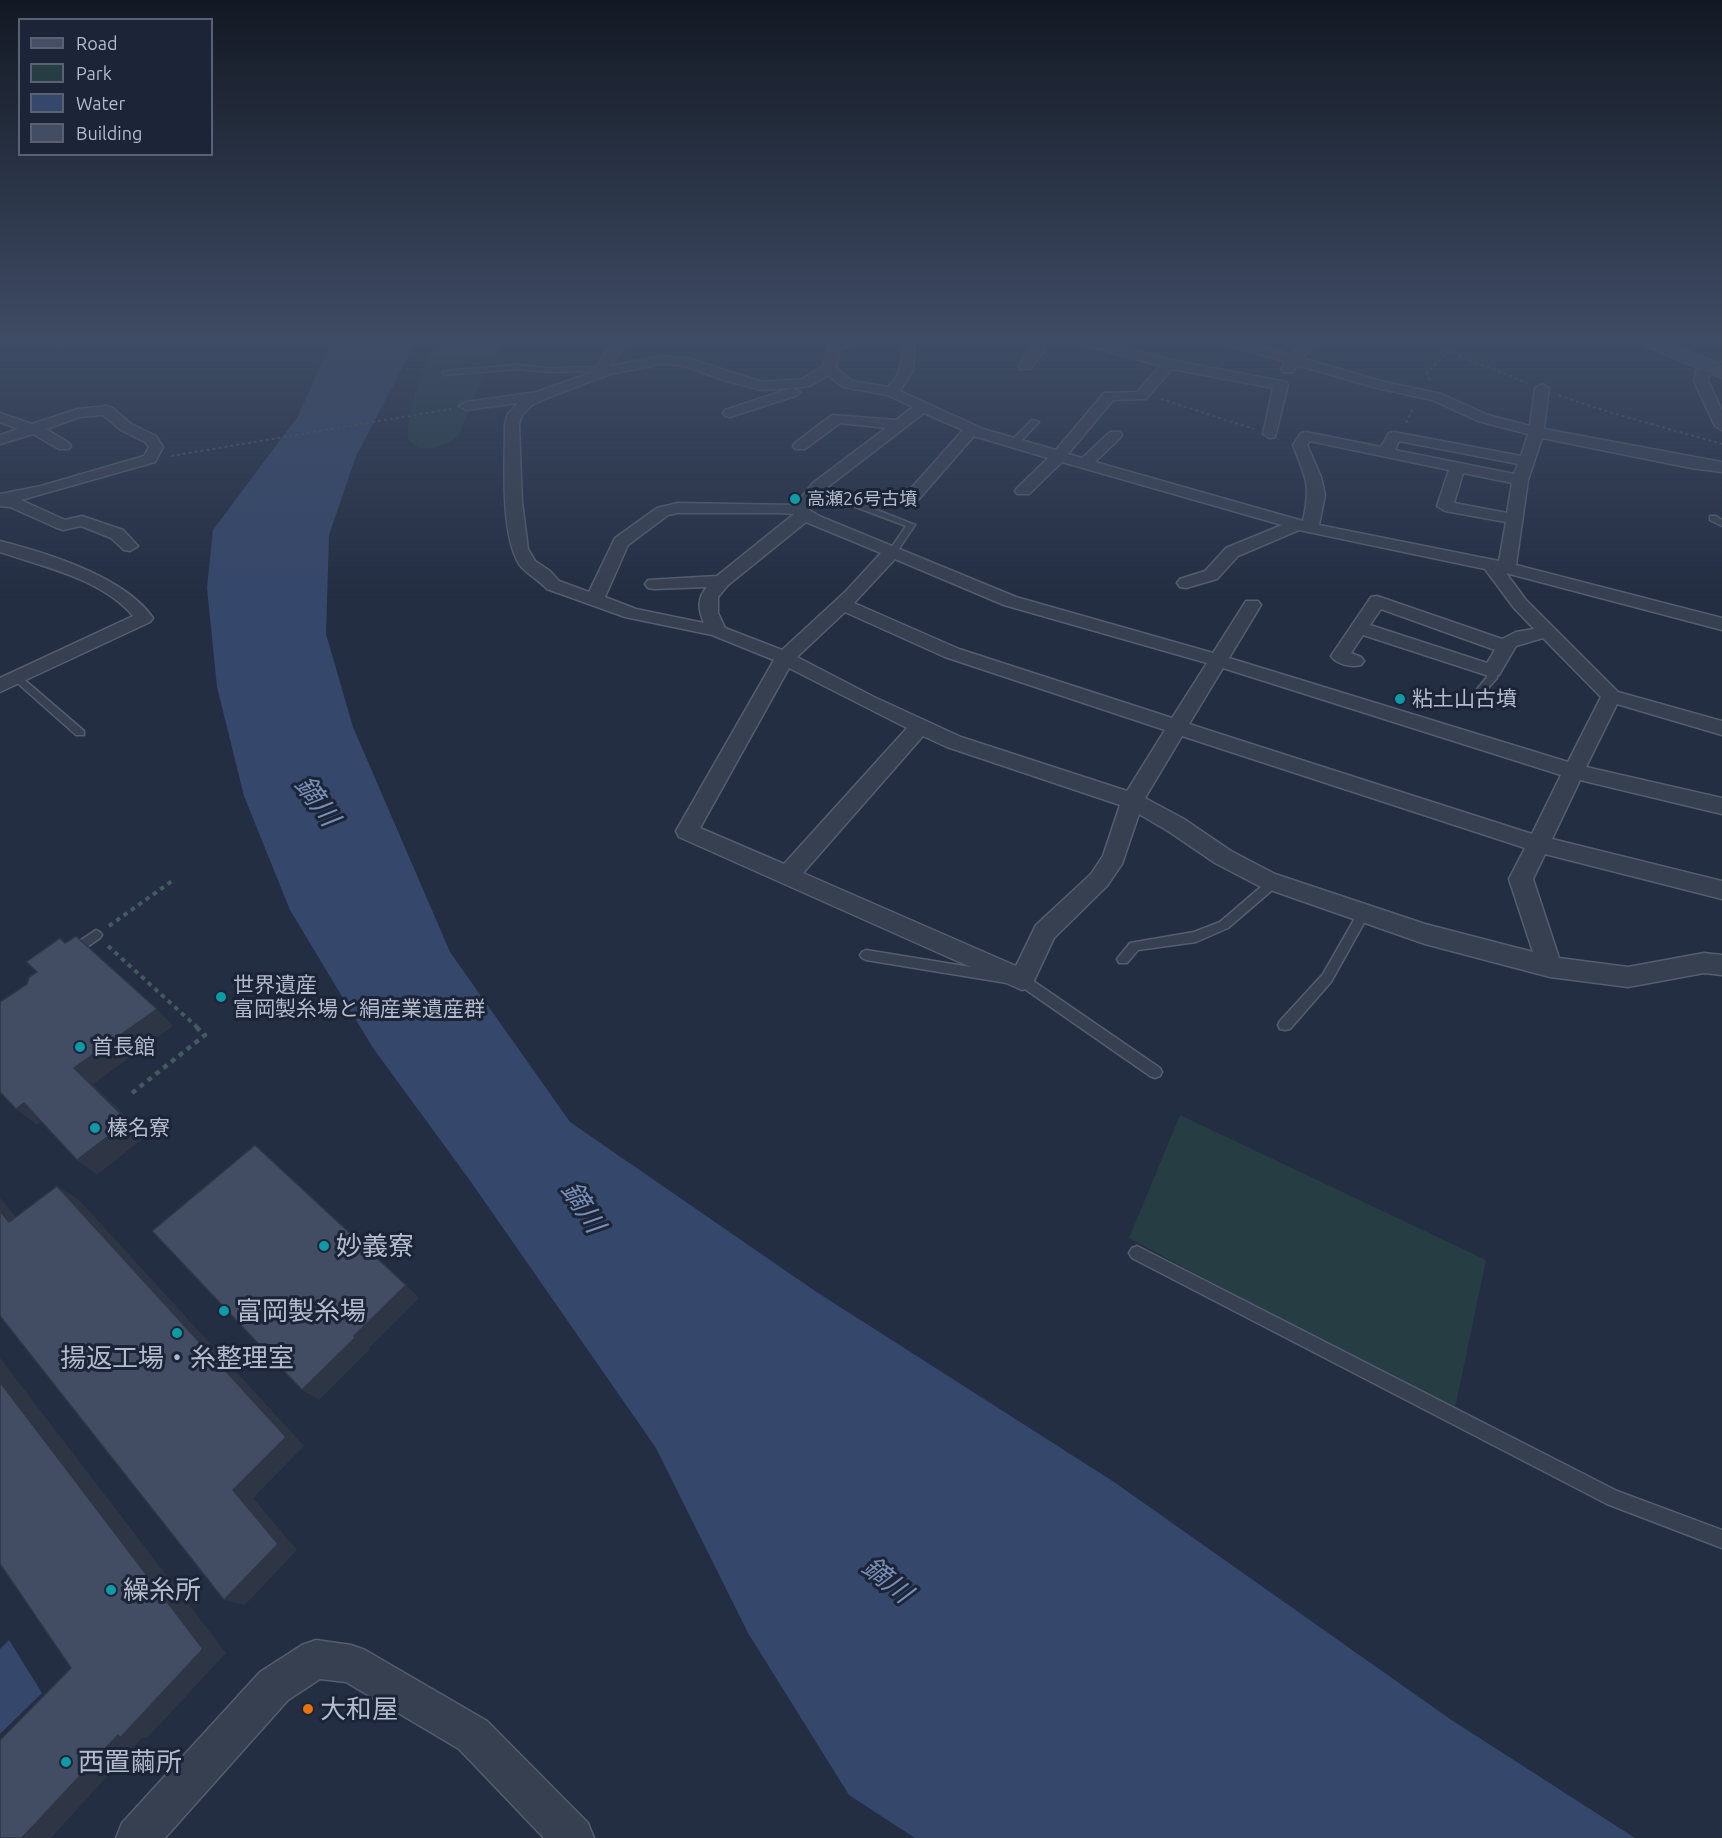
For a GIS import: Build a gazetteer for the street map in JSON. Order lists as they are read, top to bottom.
{
  "water": ["鏑川"],
  "places": [
    "高瀬26号古墳",
    "粘土山古墳",
    "世界遺産 富岡製糸場と絹産業遺産群",
    "首長館",
    "榛名寮",
    "妙義寮",
    "富岡製糸場",
    "揚返工場・糸整理室",
    "繰糸所",
    "大和屋",
    "西置繭所"
  ],
  "legend": [
    "Road",
    "Park",
    "Water",
    "Building"
  ]
}
